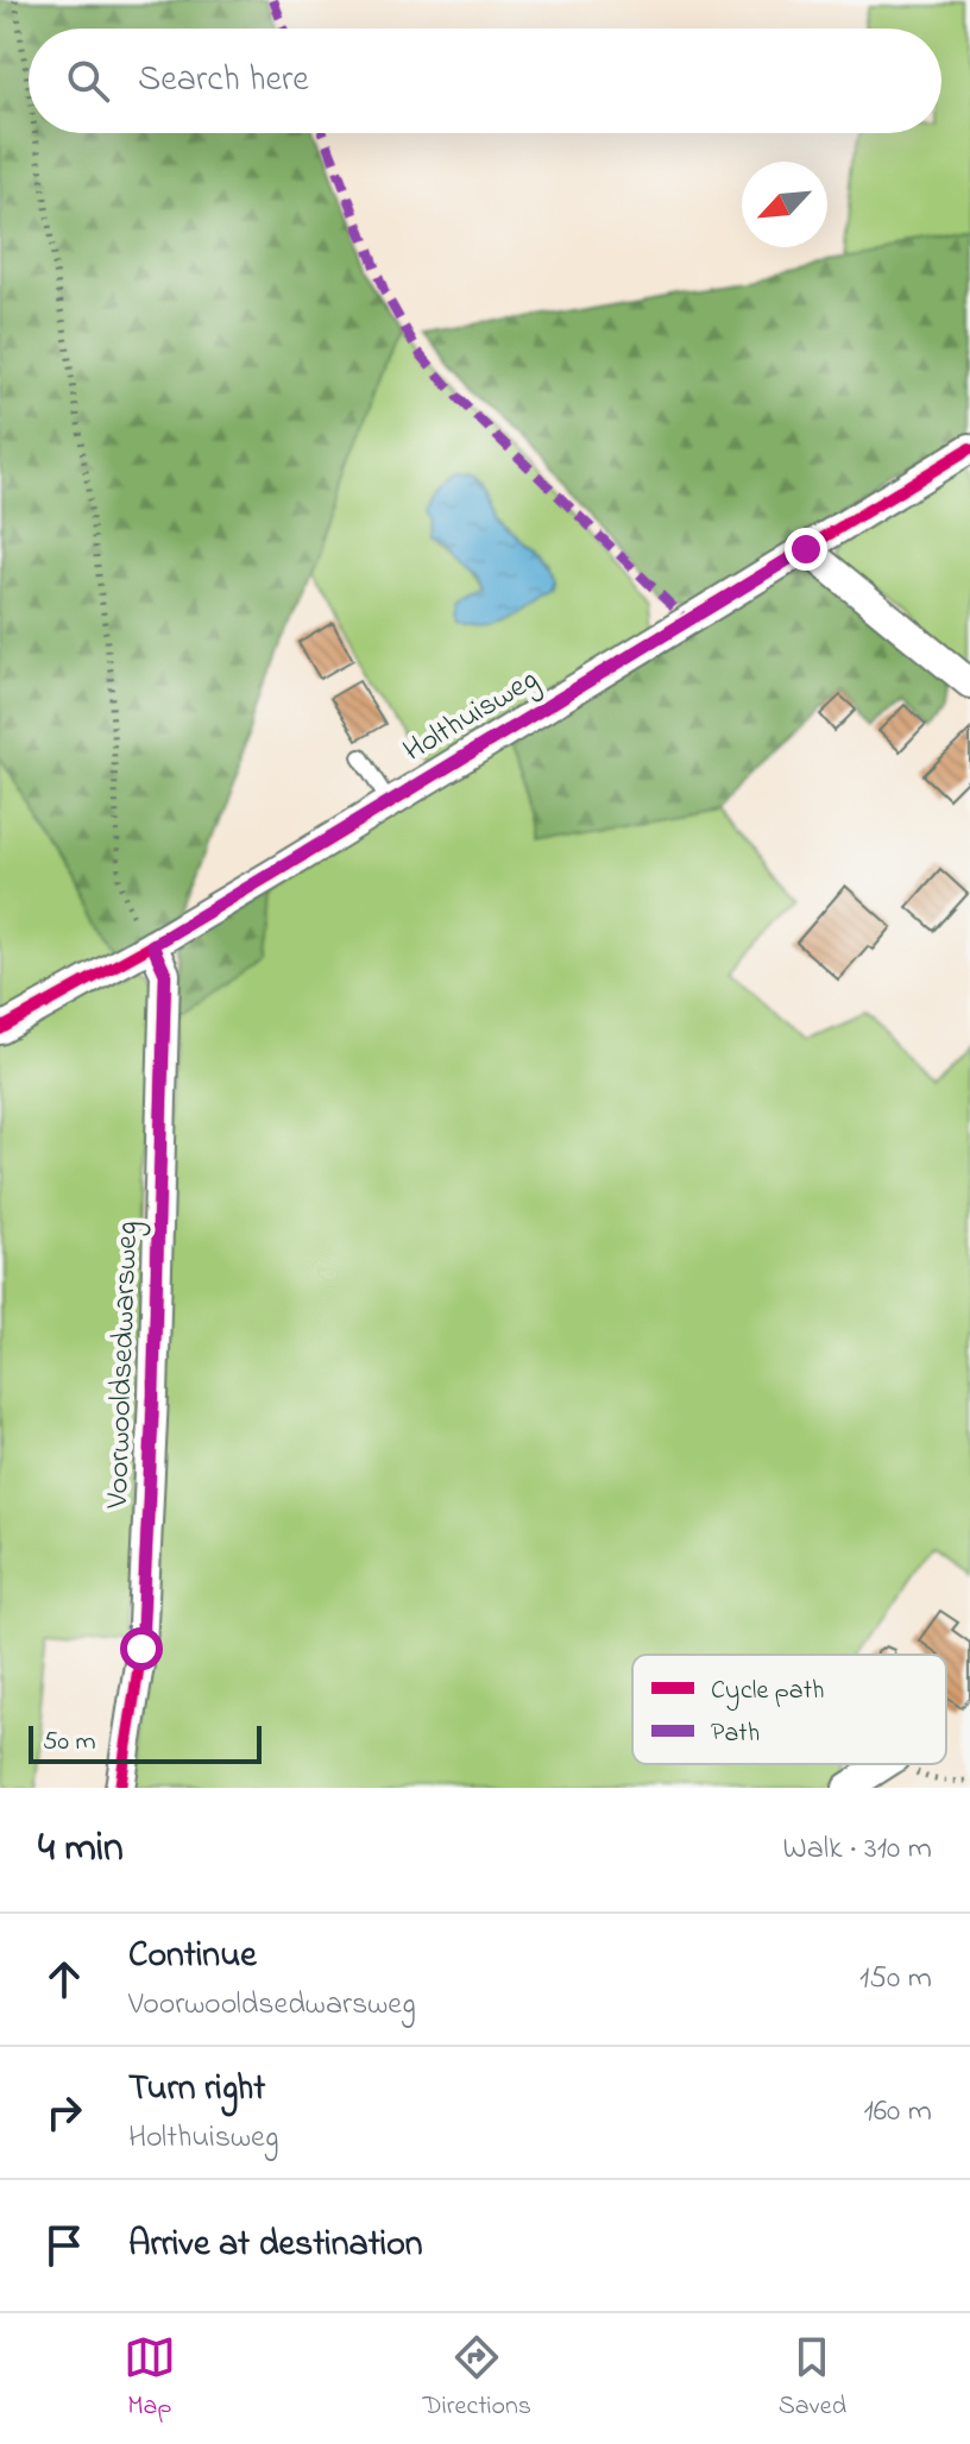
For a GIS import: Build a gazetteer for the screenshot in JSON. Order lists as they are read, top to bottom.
{
  "streets": {
    "street": ["Holthuisweg", "Voorwooldsedwarsweg"]
  },
  "crossings": [
    ["Holthuisweg", "Voorwooldsedwarsweg"]
  ],
  "legend": ["Cycle path", "Path"],
  "scale_bar": "50 m",
  "north": "bottom left",
  "page": {
    "search": "Search here",
    "scale": "50 m",
    "heading": ["4 min", "Walk · 310 m"],
    "list": [
      ["Continue", "Voorwooldsedwarsweg", "150 m"],
      ["Turn right", "Holthuisweg", "160 m"],
      "Arrive at destination"
    ],
    "nav": ["Map", "Directions", "Saved"]
  }
}
